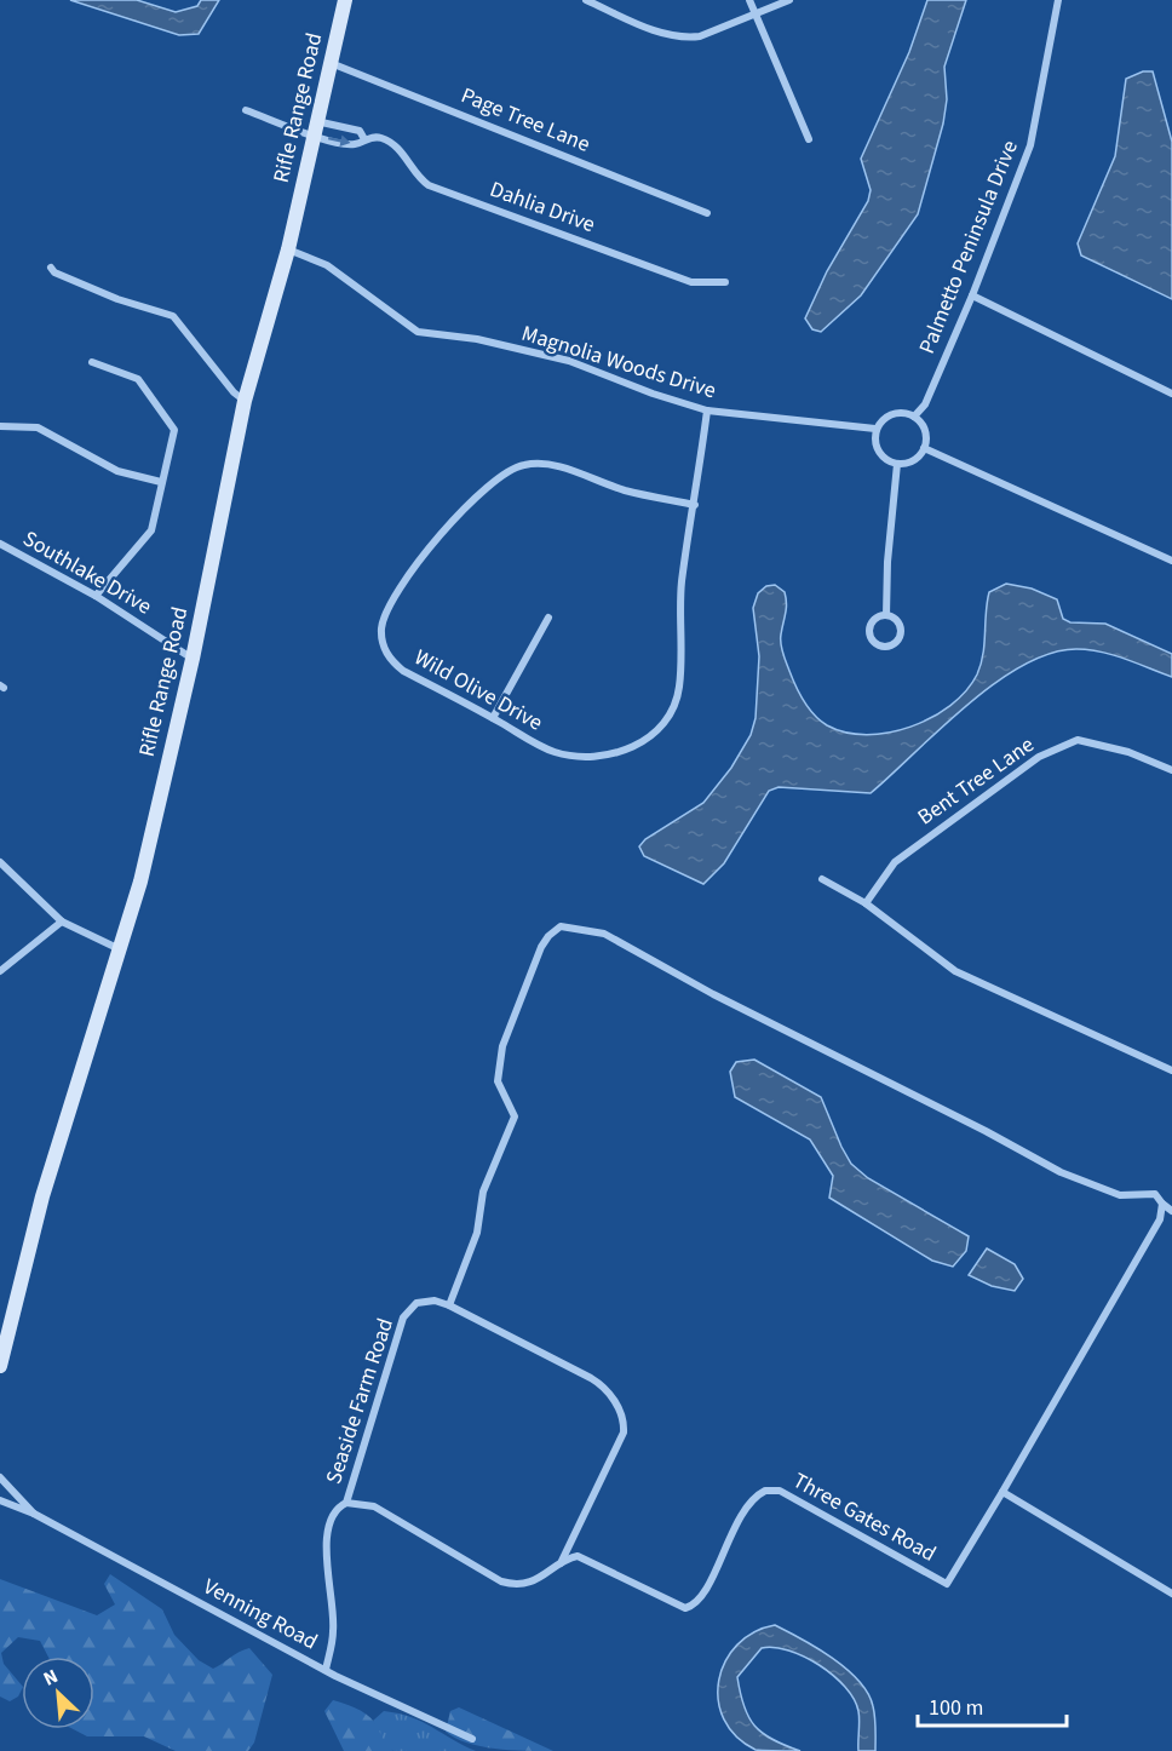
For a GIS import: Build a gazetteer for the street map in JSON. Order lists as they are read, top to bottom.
{
  "streets": {
    "main road": ["Rifle Range Road"],
    "street": [
      "Page Tree Lane",
      "Dahlia Drive",
      "Palmetto Peninsula Drive",
      "Magnolia Woods Drive",
      "Southlake Drive",
      "Wild Olive Drive",
      "Bent Tree Lane",
      "Seaside Farm Road",
      "Three Gates Road",
      "Venning Road"
    ]
  },
  "crossings": [
    ["Rifle Range Road", "Page Tree Lane"],
    ["Rifle Range Road", "Dahlia Drive"],
    ["Rifle Range Road", "Magnolia Woods Drive"],
    ["Rifle Range Road", "Southlake Drive"],
    ["Palmetto Peninsula Drive", "Magnolia Woods Drive"],
    ["Magnolia Woods Drive", "Wild Olive Drive"],
    ["Seaside Farm Road", "Three Gates Road"],
    ["Seaside Farm Road", "Venning Road"]
  ],
  "scale_bar": "100 m",
  "north": "top left"
}
